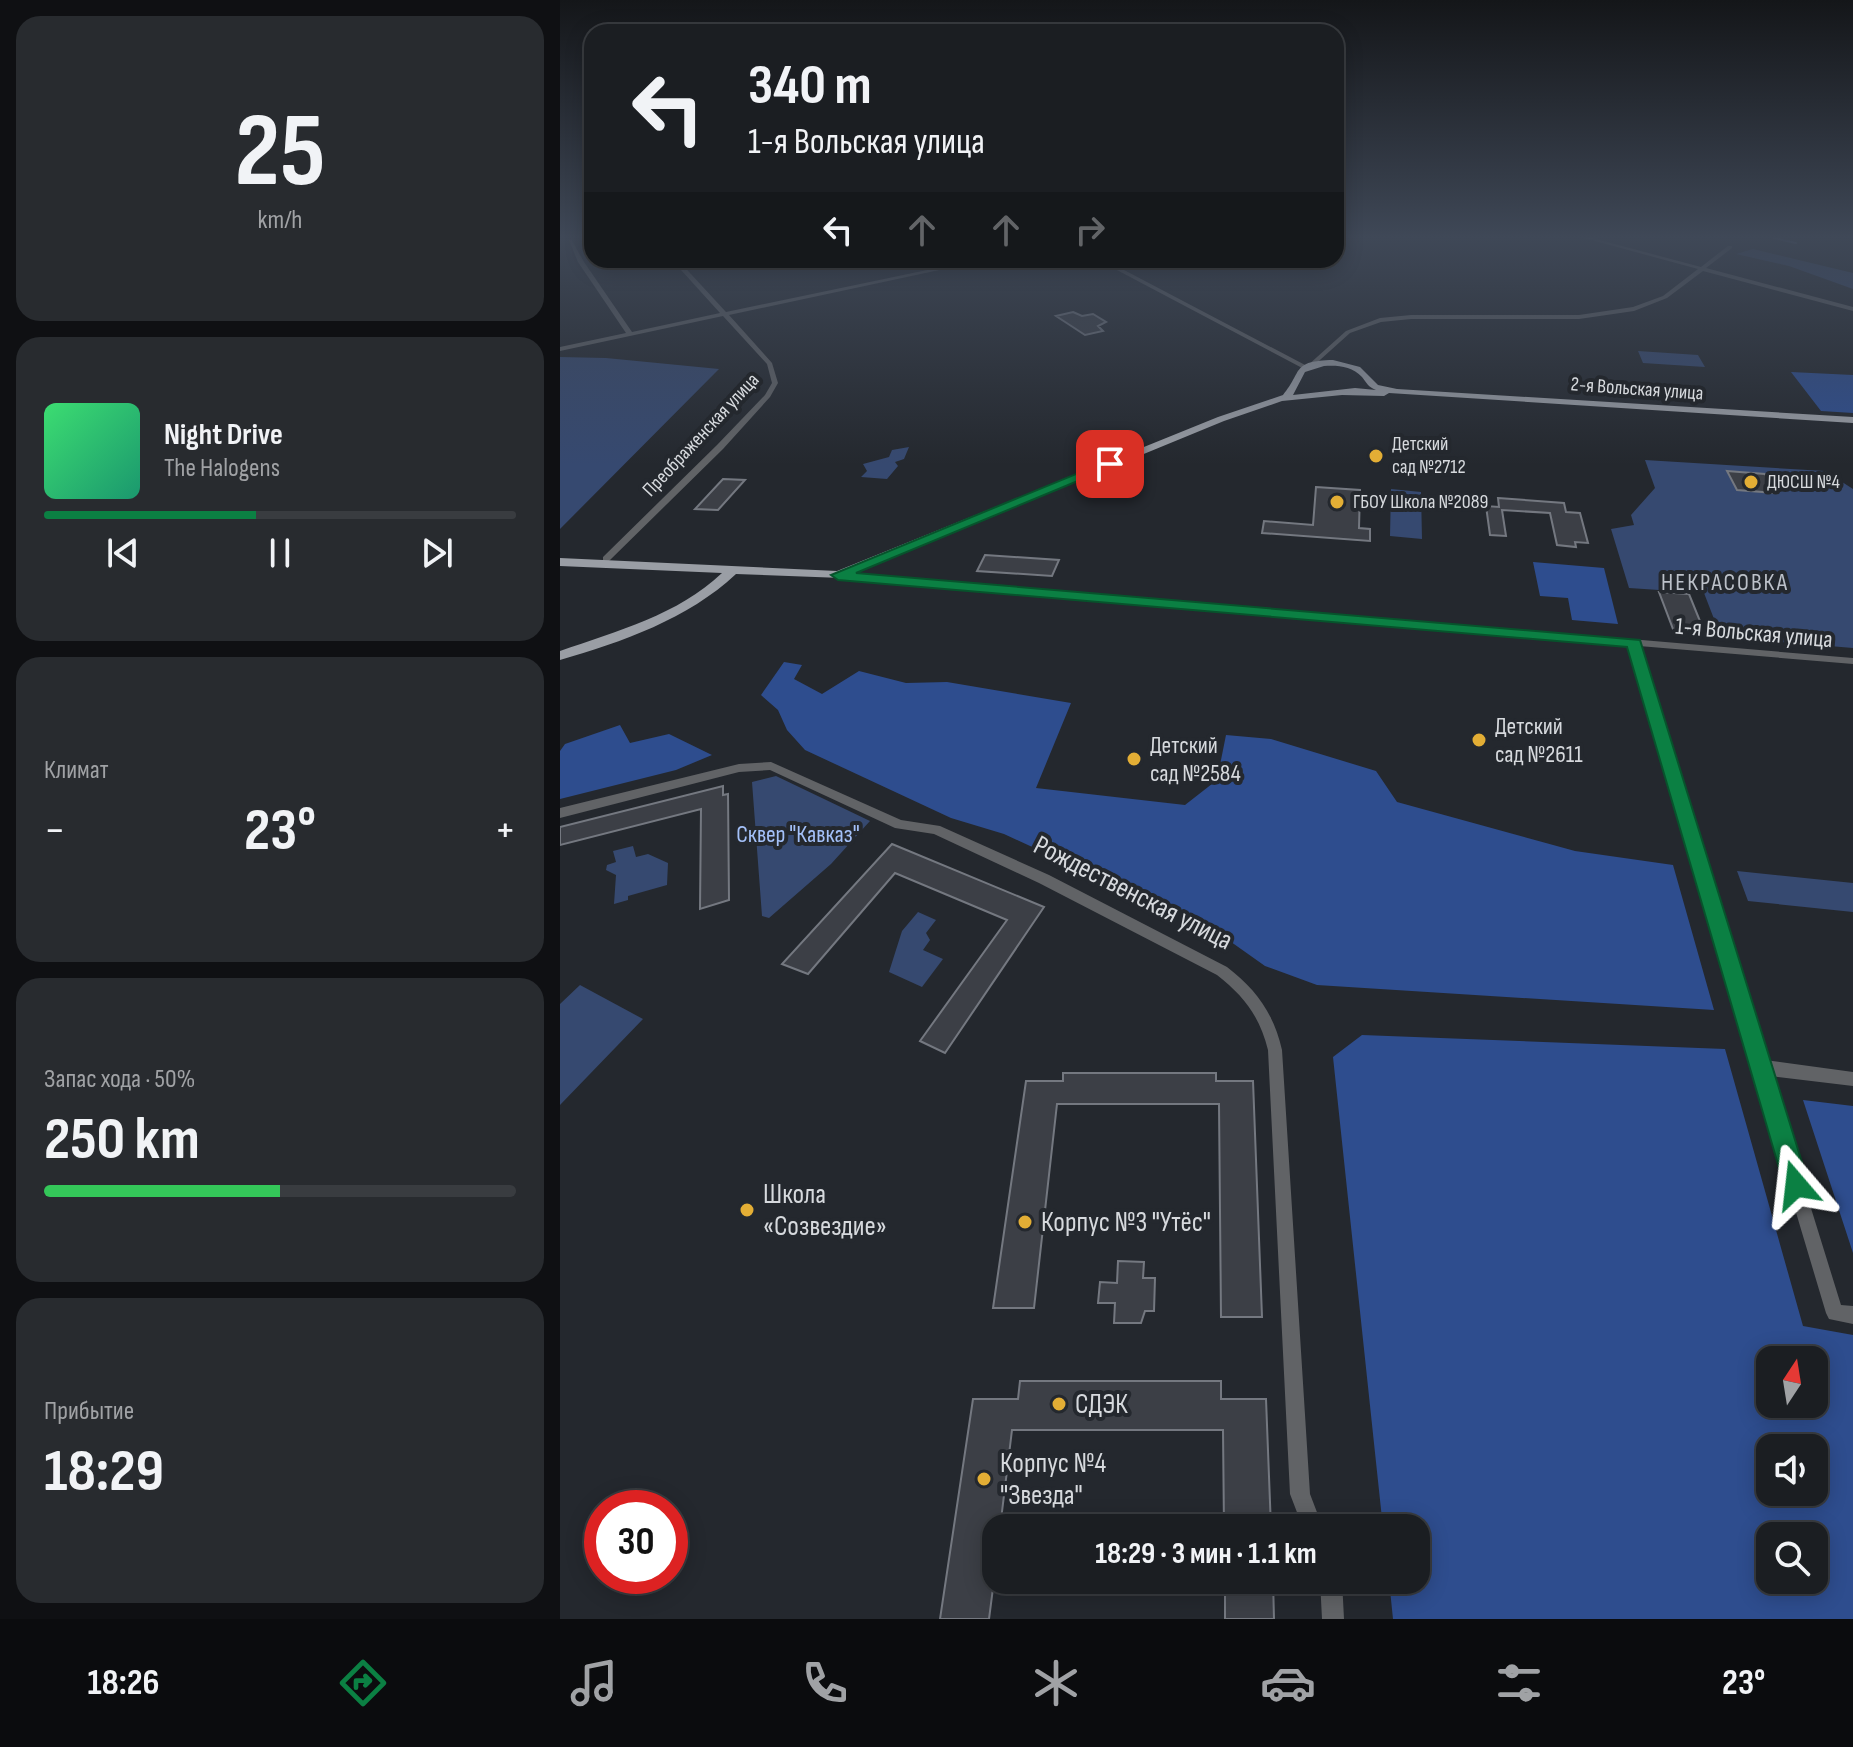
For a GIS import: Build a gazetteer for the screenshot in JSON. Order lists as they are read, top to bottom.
{
  "streets": {
    "main road": ["2-я Вольская улица"],
    "street": ["Преображенская улица", "1-я Вольская улица", "Рождественская улица"]
  },
  "districts": ["НЕКРАСОВКА"],
  "parks": ["Сквер \"Кавказ\""],
  "places": [
    "Детский сад №2712",
    "ДЮСШ №4",
    "ГБОУ Школа №2089",
    "Детский сад №2611",
    "Детский сад №2584",
    "Школа «Созвездие»",
    "Корпус №3 \"Утёс\"",
    "СДЭК",
    "Корпус №4 \"Звезда\""
  ],
  "north": "top",
  "page": {
    "tile": [
      ["25", "km/h"],
      "Климат",
      ["Запас хода · 50%", "250 km"],
      ["Прибытие", "18:29"]
    ],
    "turn": ["340 m", "1-я Вольская улица"],
    "song": ["Night Drive", "The Halogens"],
    "heat": ["−", "23°", "+"],
    "limit": "30",
    "trip": "18:29 · 3 мин · 1.1 km",
    "tabs": ["18:26", "23°"]
  }
}
